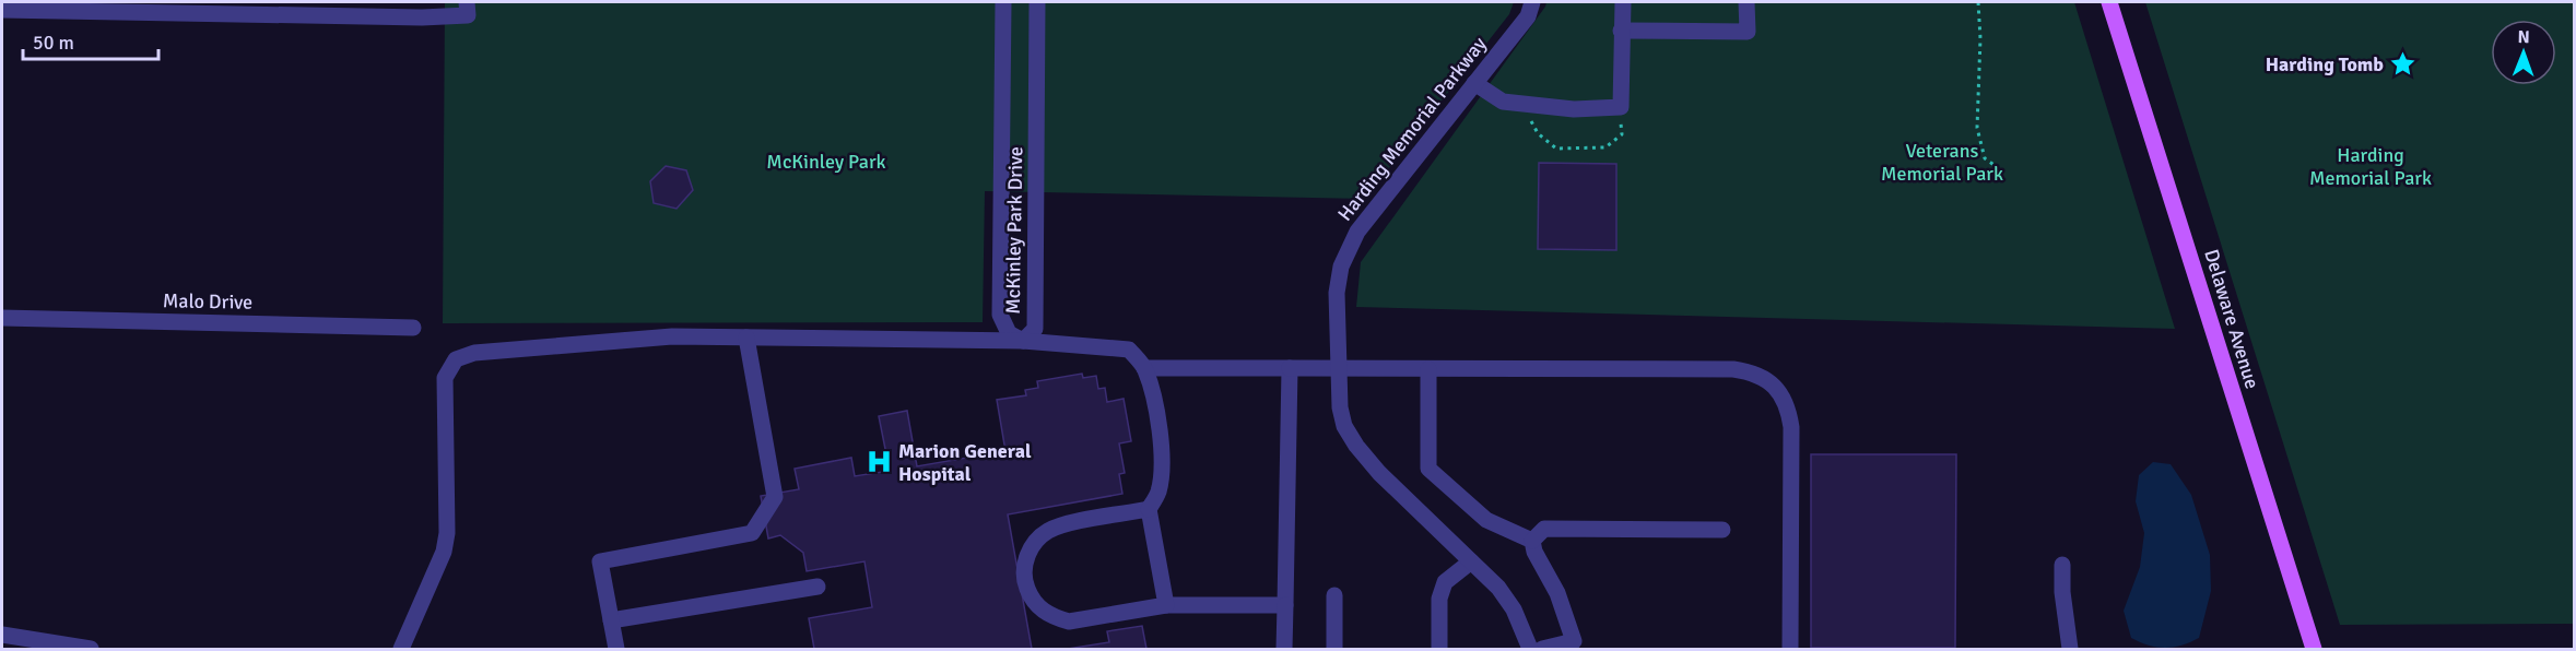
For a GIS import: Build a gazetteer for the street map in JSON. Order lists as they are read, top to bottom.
{
  "streets": {
    "main road": ["Delaware Avenue"],
    "street": ["Harding Memorial Parkway", "McKinley Park Drive", "Malo Drive"]
  },
  "parks": ["Veterans Memorial Park", "Harding Memorial Park", "McKinley Park"],
  "places": {
    "place": ["Harding Tomb"],
    "hospital": ["Marion General Hospital"]
  },
  "scale_bar": "50 m",
  "north": "top"
}
